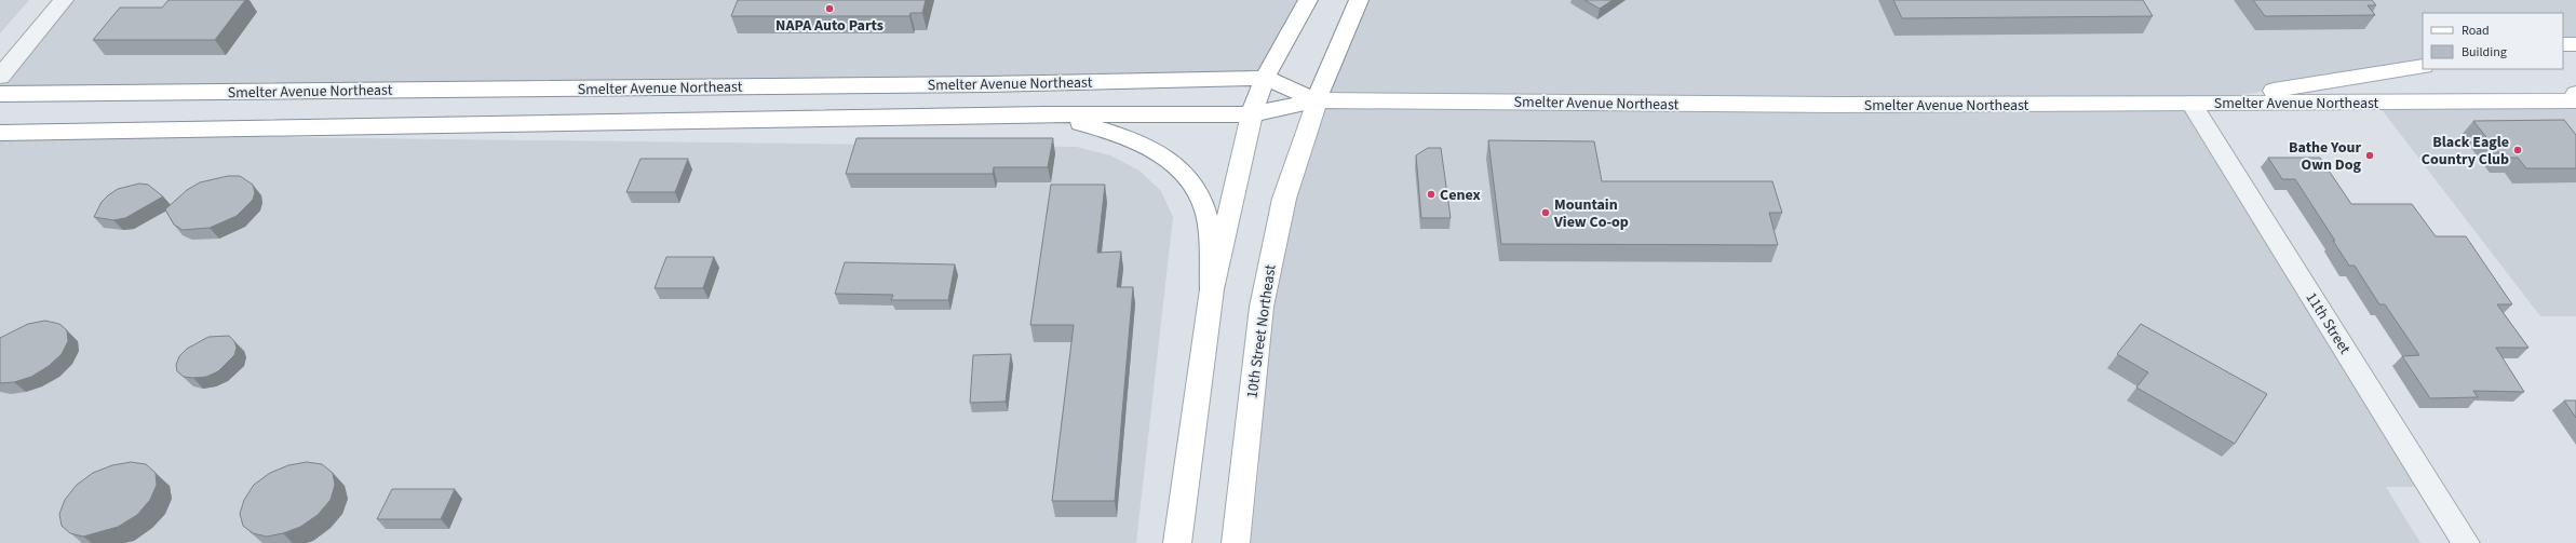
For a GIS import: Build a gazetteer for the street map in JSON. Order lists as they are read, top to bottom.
{
  "streets": {
    "main road": ["Smelter Avenue Northeast", "10th Street Northeast"],
    "street": ["11th Street"]
  },
  "crossings": [
    ["Smelter Avenue Northeast", "11th Street"],
    ["Smelter Avenue Northeast", "10th Street Northeast"]
  ],
  "places": [
    "NAPA Auto Parts",
    "Black Eagle Country Club",
    "Bathe Your Own Dog",
    "Cenex",
    "Mountain View Co-op"
  ],
  "legend": ["Road", "Building"]
}
